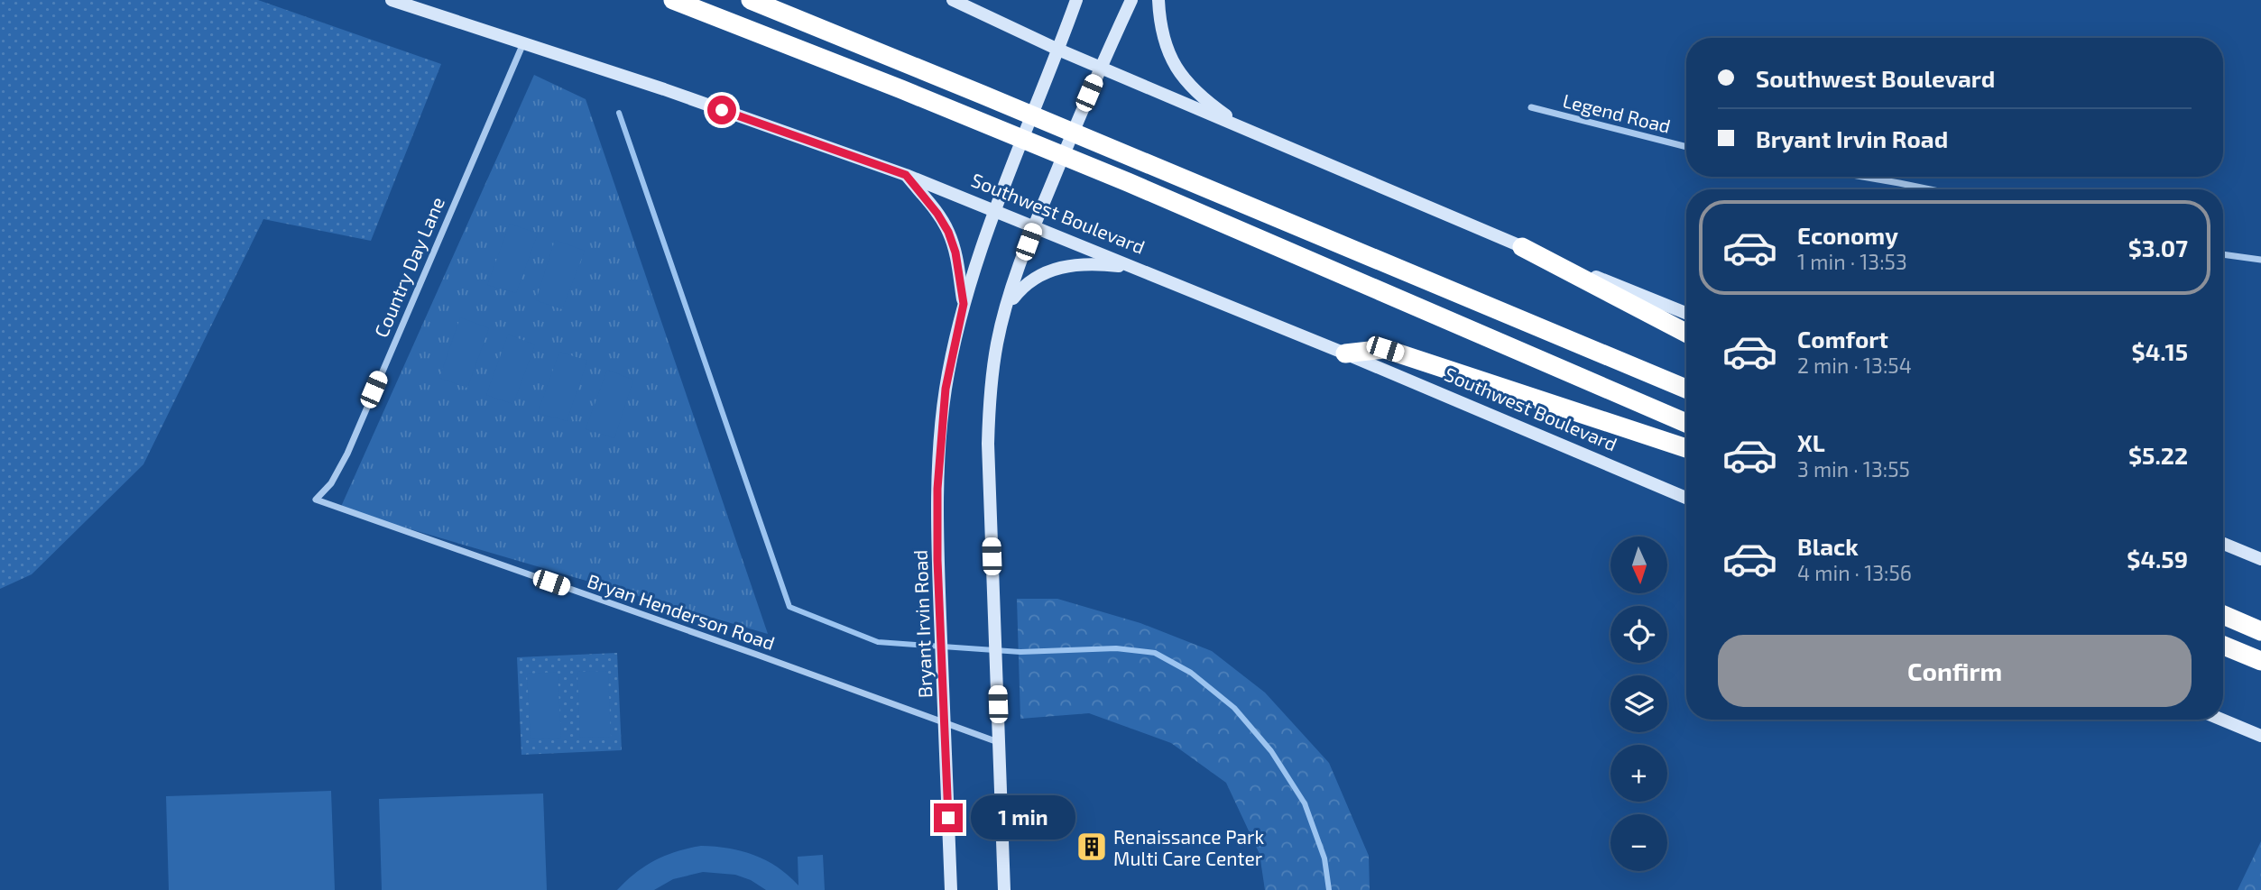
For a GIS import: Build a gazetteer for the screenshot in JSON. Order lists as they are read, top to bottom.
{
  "streets": {
    "main road": ["Southwest Boulevard", "Bryant Irvin Road"],
    "street": ["Legend Road", "Country Day Lane", "Bryan Henderson Road"]
  },
  "crossings": [
    ["Southwest Boulevard", "Country Day Lane"],
    ["Southwest Boulevard", "Bryant Irvin Road"],
    ["Country Day Lane", "Bryan Henderson Road"],
    ["Bryan Henderson Road", "Bryant Irvin Road"]
  ],
  "places": {
    "building": ["Renaissance Park Multi Care Center"]
  },
  "north": "bottom",
  "page": {
    "banner": ["Southwest Boulevard", "Bryant Irvin Road"],
    "list": [
      {
        "name": "Economy",
        "note": "1 min · 13:53",
        "value": "$3.07"
      },
      {
        "name": "Comfort",
        "note": "2 min · 13:54",
        "value": "$4.15"
      },
      {
        "name": "XL",
        "note": "3 min · 13:55",
        "value": "$5.22"
      },
      {
        "name": "Black",
        "note": "4 min · 13:56",
        "value": "$4.59"
      }
    ],
    "map_buttons": ["+", "−"],
    "buttons": "Confirm",
    "bubble": "1 min"
  }
}
